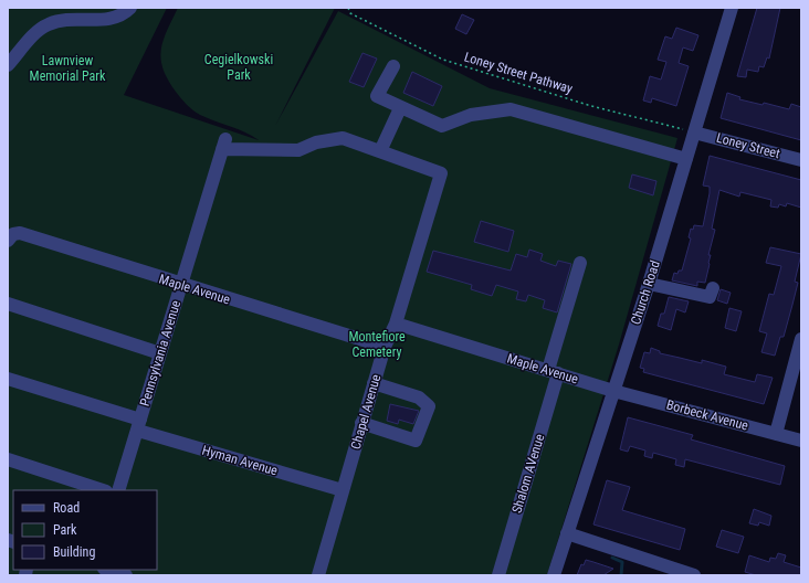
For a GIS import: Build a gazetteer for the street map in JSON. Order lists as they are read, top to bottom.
{
  "streets": {
    "street": [
      "Loney Street",
      "Maple Avenue",
      "Church Road",
      "Pennsylvania Avenue",
      "Chapel Avenue",
      "Borbeck Avenue",
      "Hyman Avenue",
      "Shalom AVenue"
    ],
    "path": ["Loney Street Pathway"]
  },
  "crossings": [
    ["Loney Street Pathway", "Loney Street"],
    ["Loney Street Pathway", "Church Road"],
    ["Loney Street", "Church Road"],
    ["Maple Avenue", "Church Road"],
    ["Maple Avenue", "Pennsylvania Avenue"],
    ["Maple Avenue", "Chapel Avenue"],
    ["Maple Avenue", "Borbeck Avenue"],
    ["Maple Avenue", "Shalom AVenue"],
    ["Church Road", "Borbeck Avenue"],
    ["Pennsylvania Avenue", "Chapel Avenue"],
    ["Pennsylvania Avenue", "Hyman Avenue"],
    ["Chapel Avenue", "Hyman Avenue"]
  ],
  "parks": ["Cegielkowski Park", "Lawnview Memorial Park", "Montefiore Cemetery"],
  "legend": ["Road", "Park", "Building"]
}
